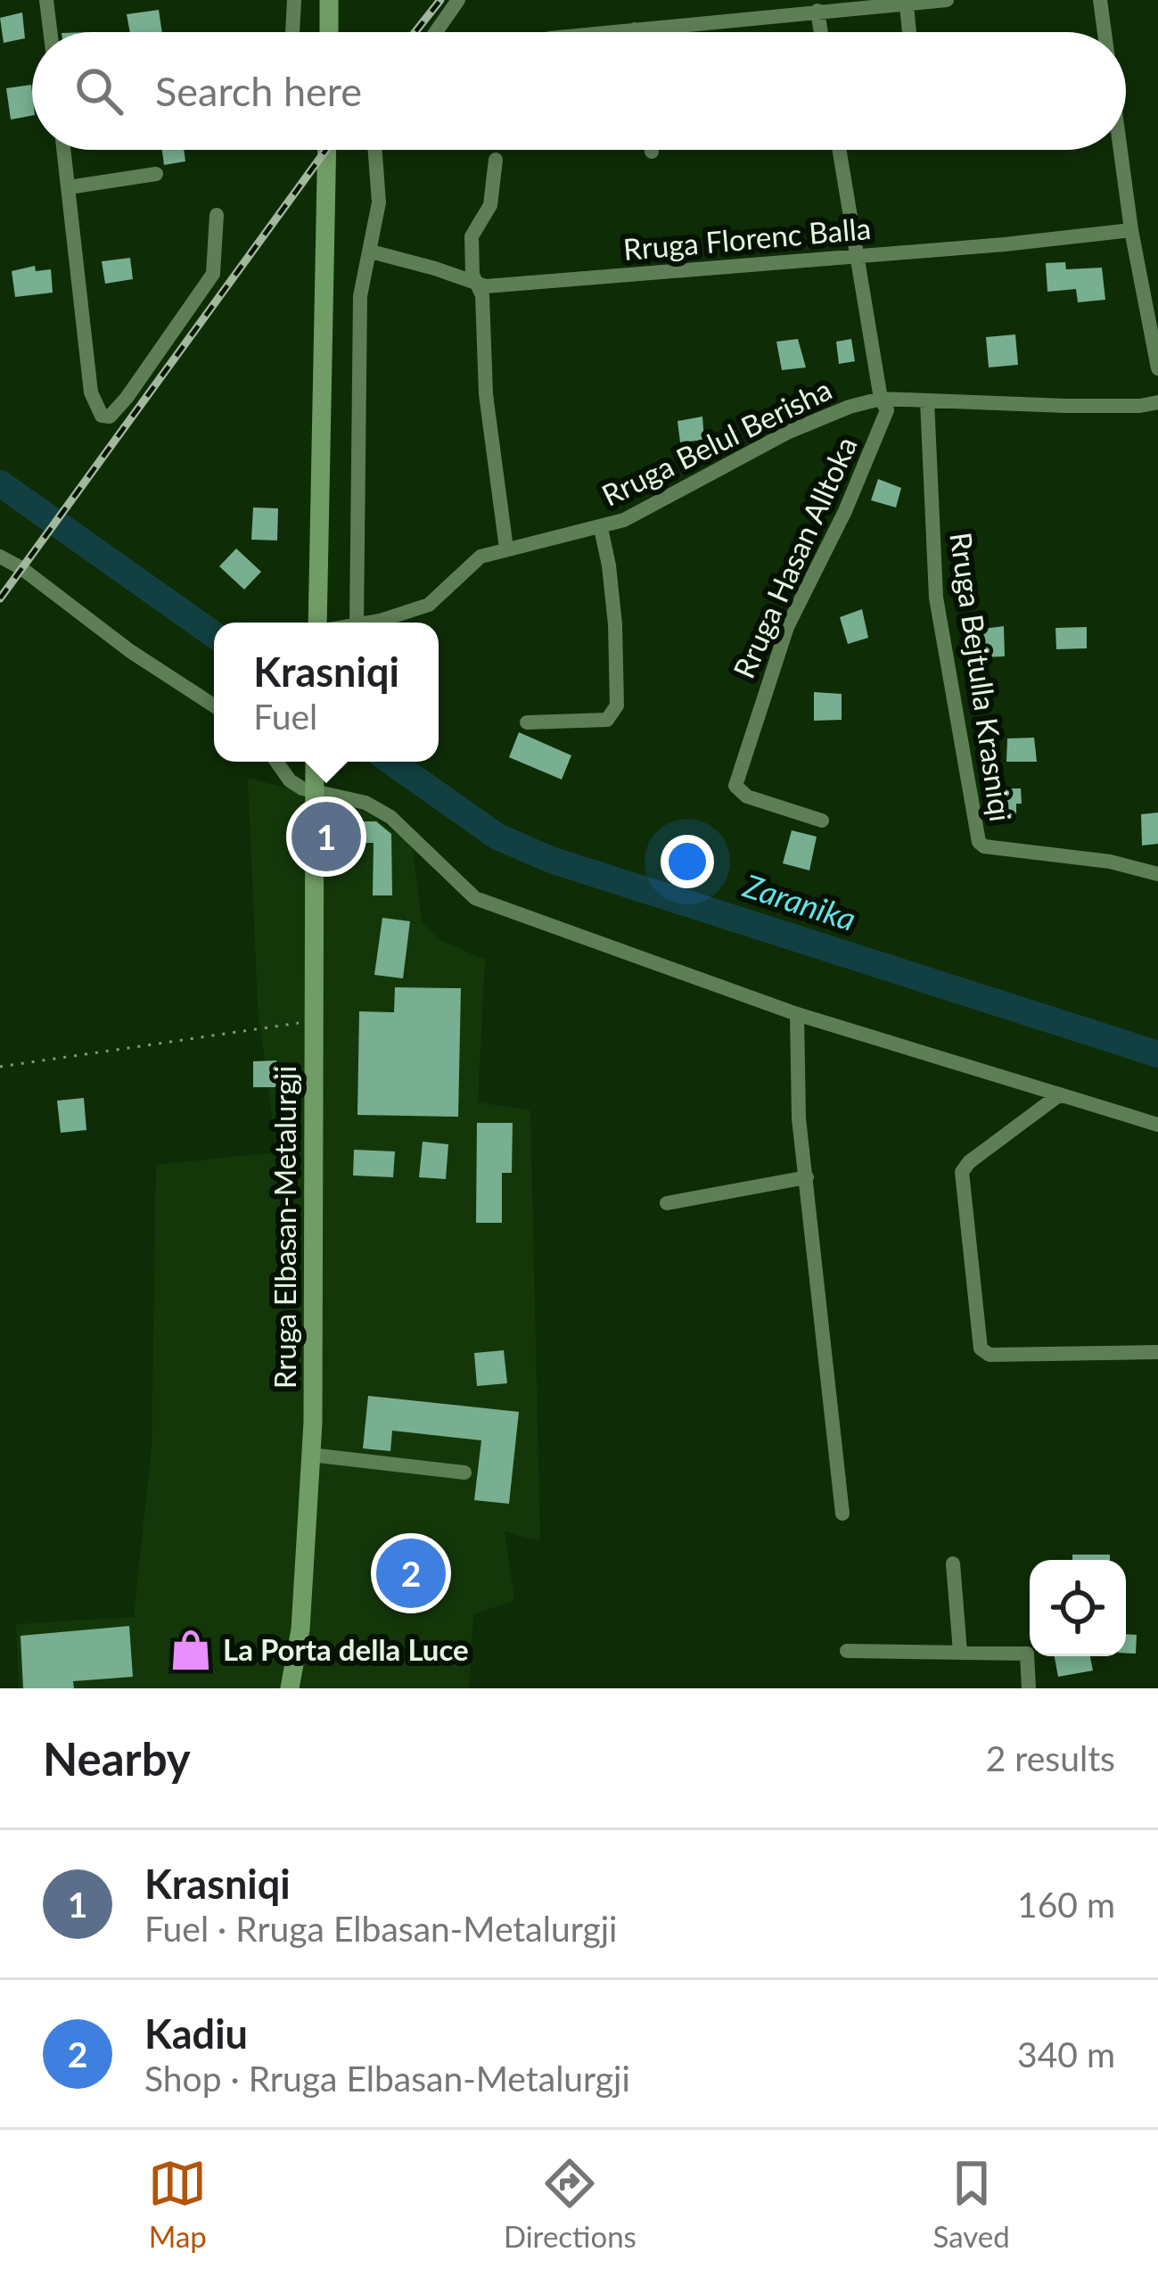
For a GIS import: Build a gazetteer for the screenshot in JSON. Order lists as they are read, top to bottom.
{
  "streets": {
    "main road": ["Rruga Elbasan-Metalurgji"],
    "street": [
      "Rruga Florenc Balla",
      "Rruga Belul Berisha",
      "Rruga Hasan Alltoka",
      "Rruga Bejtulla Krasniqi"
    ]
  },
  "crossings": [
    ["Rruga Florenc Balla", "Rruga Hasan Alltoka"],
    ["Rruga Belul Berisha", "Rruga Hasan Alltoka"],
    ["Rruga Belul Berisha", "Rruga Bejtulla Krasniqi"]
  ],
  "water": ["Zaranika"],
  "places": {
    "shop": ["La Porta della Luce"]
  },
  "page": {
    "search": "Search here",
    "popup": ["Krasniqi", "Fuel"],
    "pins": ["1", "2"],
    "heading": ["Nearby", "2 results"],
    "list": [
      {
        "mark": "1",
        "name": "Krasniqi",
        "note": "Fuel · Rruga Elbasan-Metalurgji",
        "value": "160 m"
      },
      {
        "mark": "2",
        "name": "Kadiu",
        "note": "Shop · Rruga Elbasan-Metalurgji",
        "value": "340 m"
      }
    ],
    "nav": ["Map", "Directions", "Saved"]
  }
}
